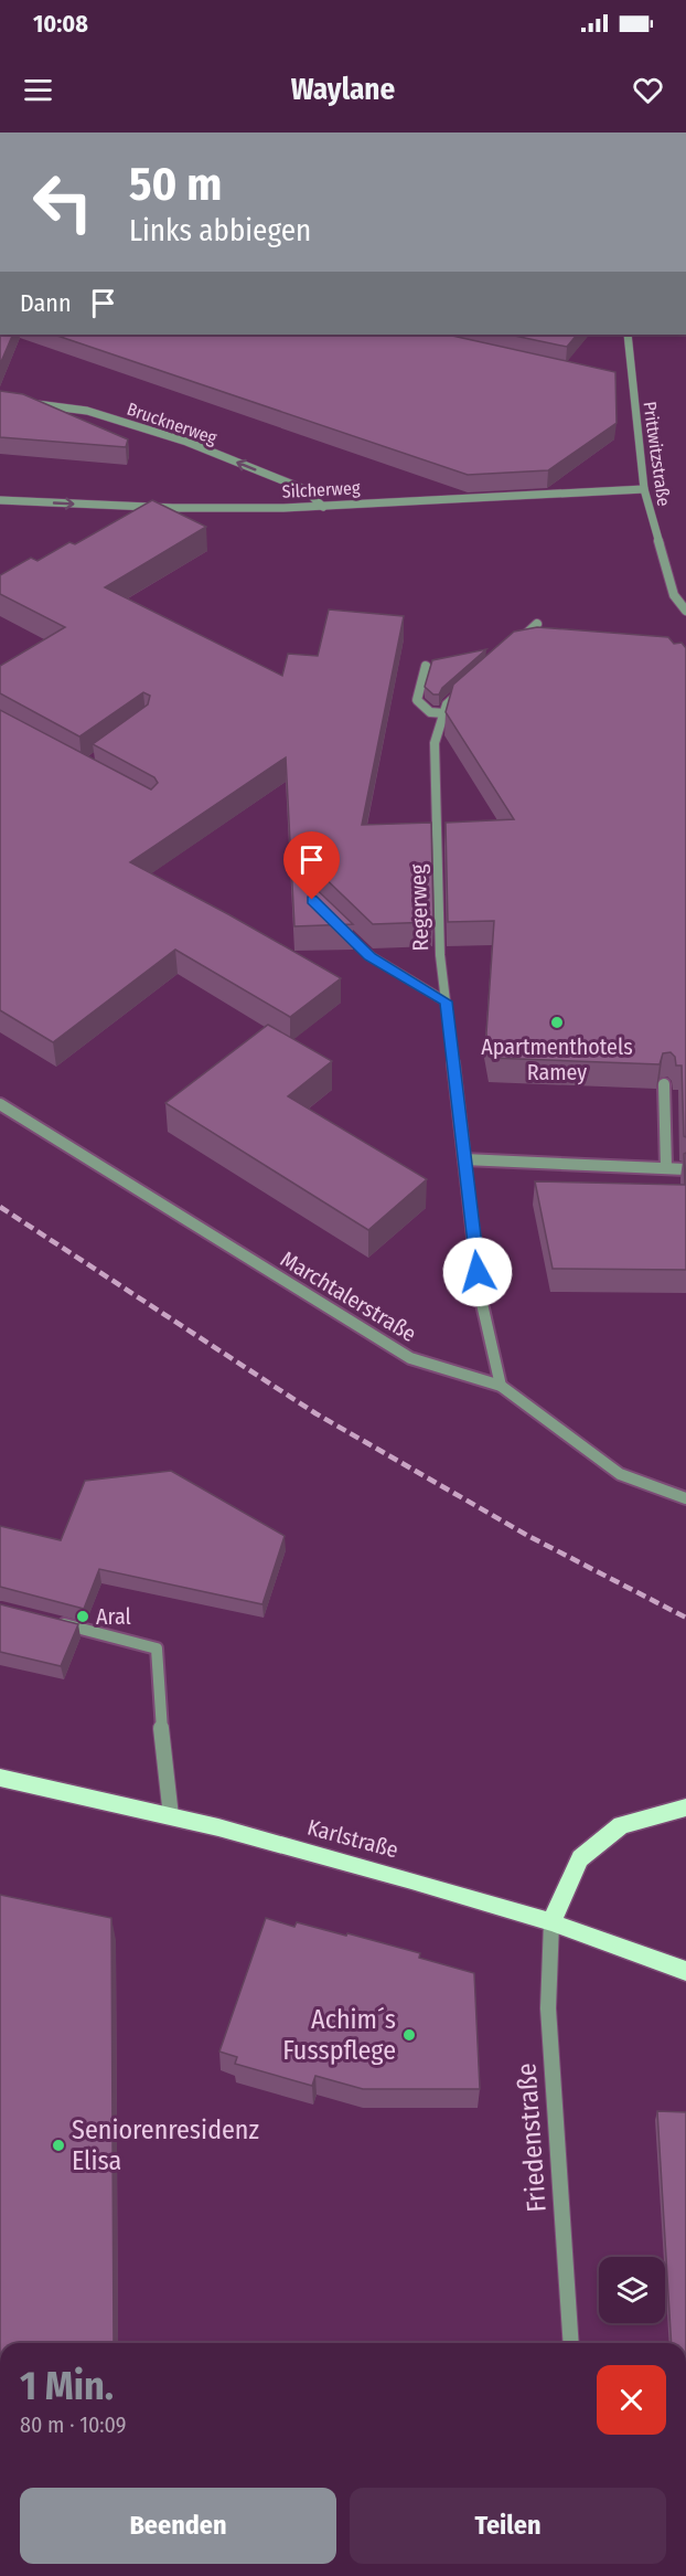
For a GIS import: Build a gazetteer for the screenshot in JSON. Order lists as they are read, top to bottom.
{
  "streets": {
    "main road": ["Karlstraße"],
    "street": [
      "Brucknerweg",
      "Prittwitzstraße",
      "Silcherweg",
      "Regerweg",
      "Marchtalerstraße",
      "Friedenstraße"
    ]
  },
  "crossings": [
    ["Brucknerweg", "Silcherweg"],
    ["Prittwitzstraße", "Silcherweg"],
    ["Regerweg", "Marchtalerstraße"],
    ["Karlstraße", "Friedenstraße"]
  ],
  "one_way": ["Brucknerweg", "Silcherweg"],
  "places": [
    "Apartmenthotels Ramey",
    "Aral",
    "Achim´s Fusspflege",
    "Seniorenresidenz Elisa"
  ],
  "page": {
    "status": "10:08",
    "header": "Waylane",
    "turn": ["50 m", "Links abbiegen"],
    "then": "Dann",
    "heading": ["1 Min.", "80 m · 10:09"],
    "buttons": ["Beenden", "Teilen"]
  }
}
